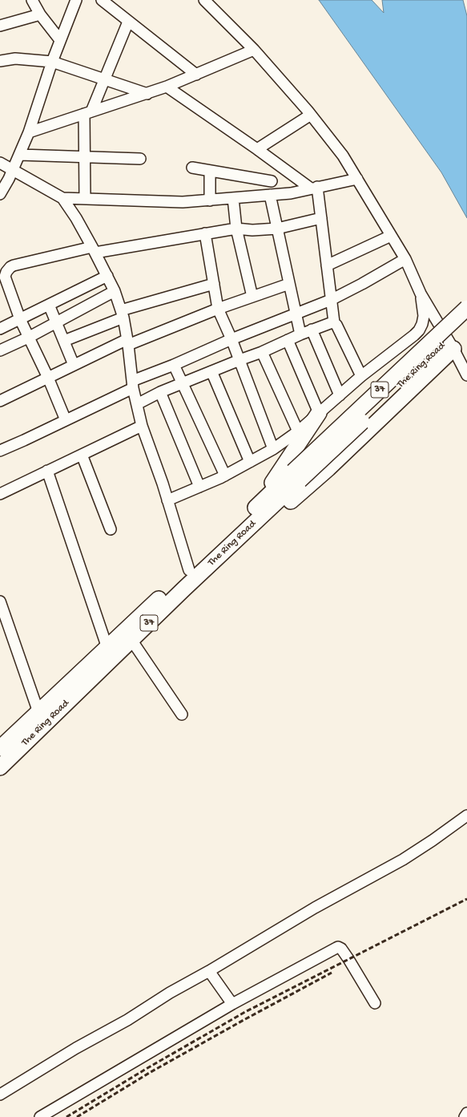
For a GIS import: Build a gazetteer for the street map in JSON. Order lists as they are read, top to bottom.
{
  "streets": {
    "highway": ["The Ring Road", "37"]
  }
}
